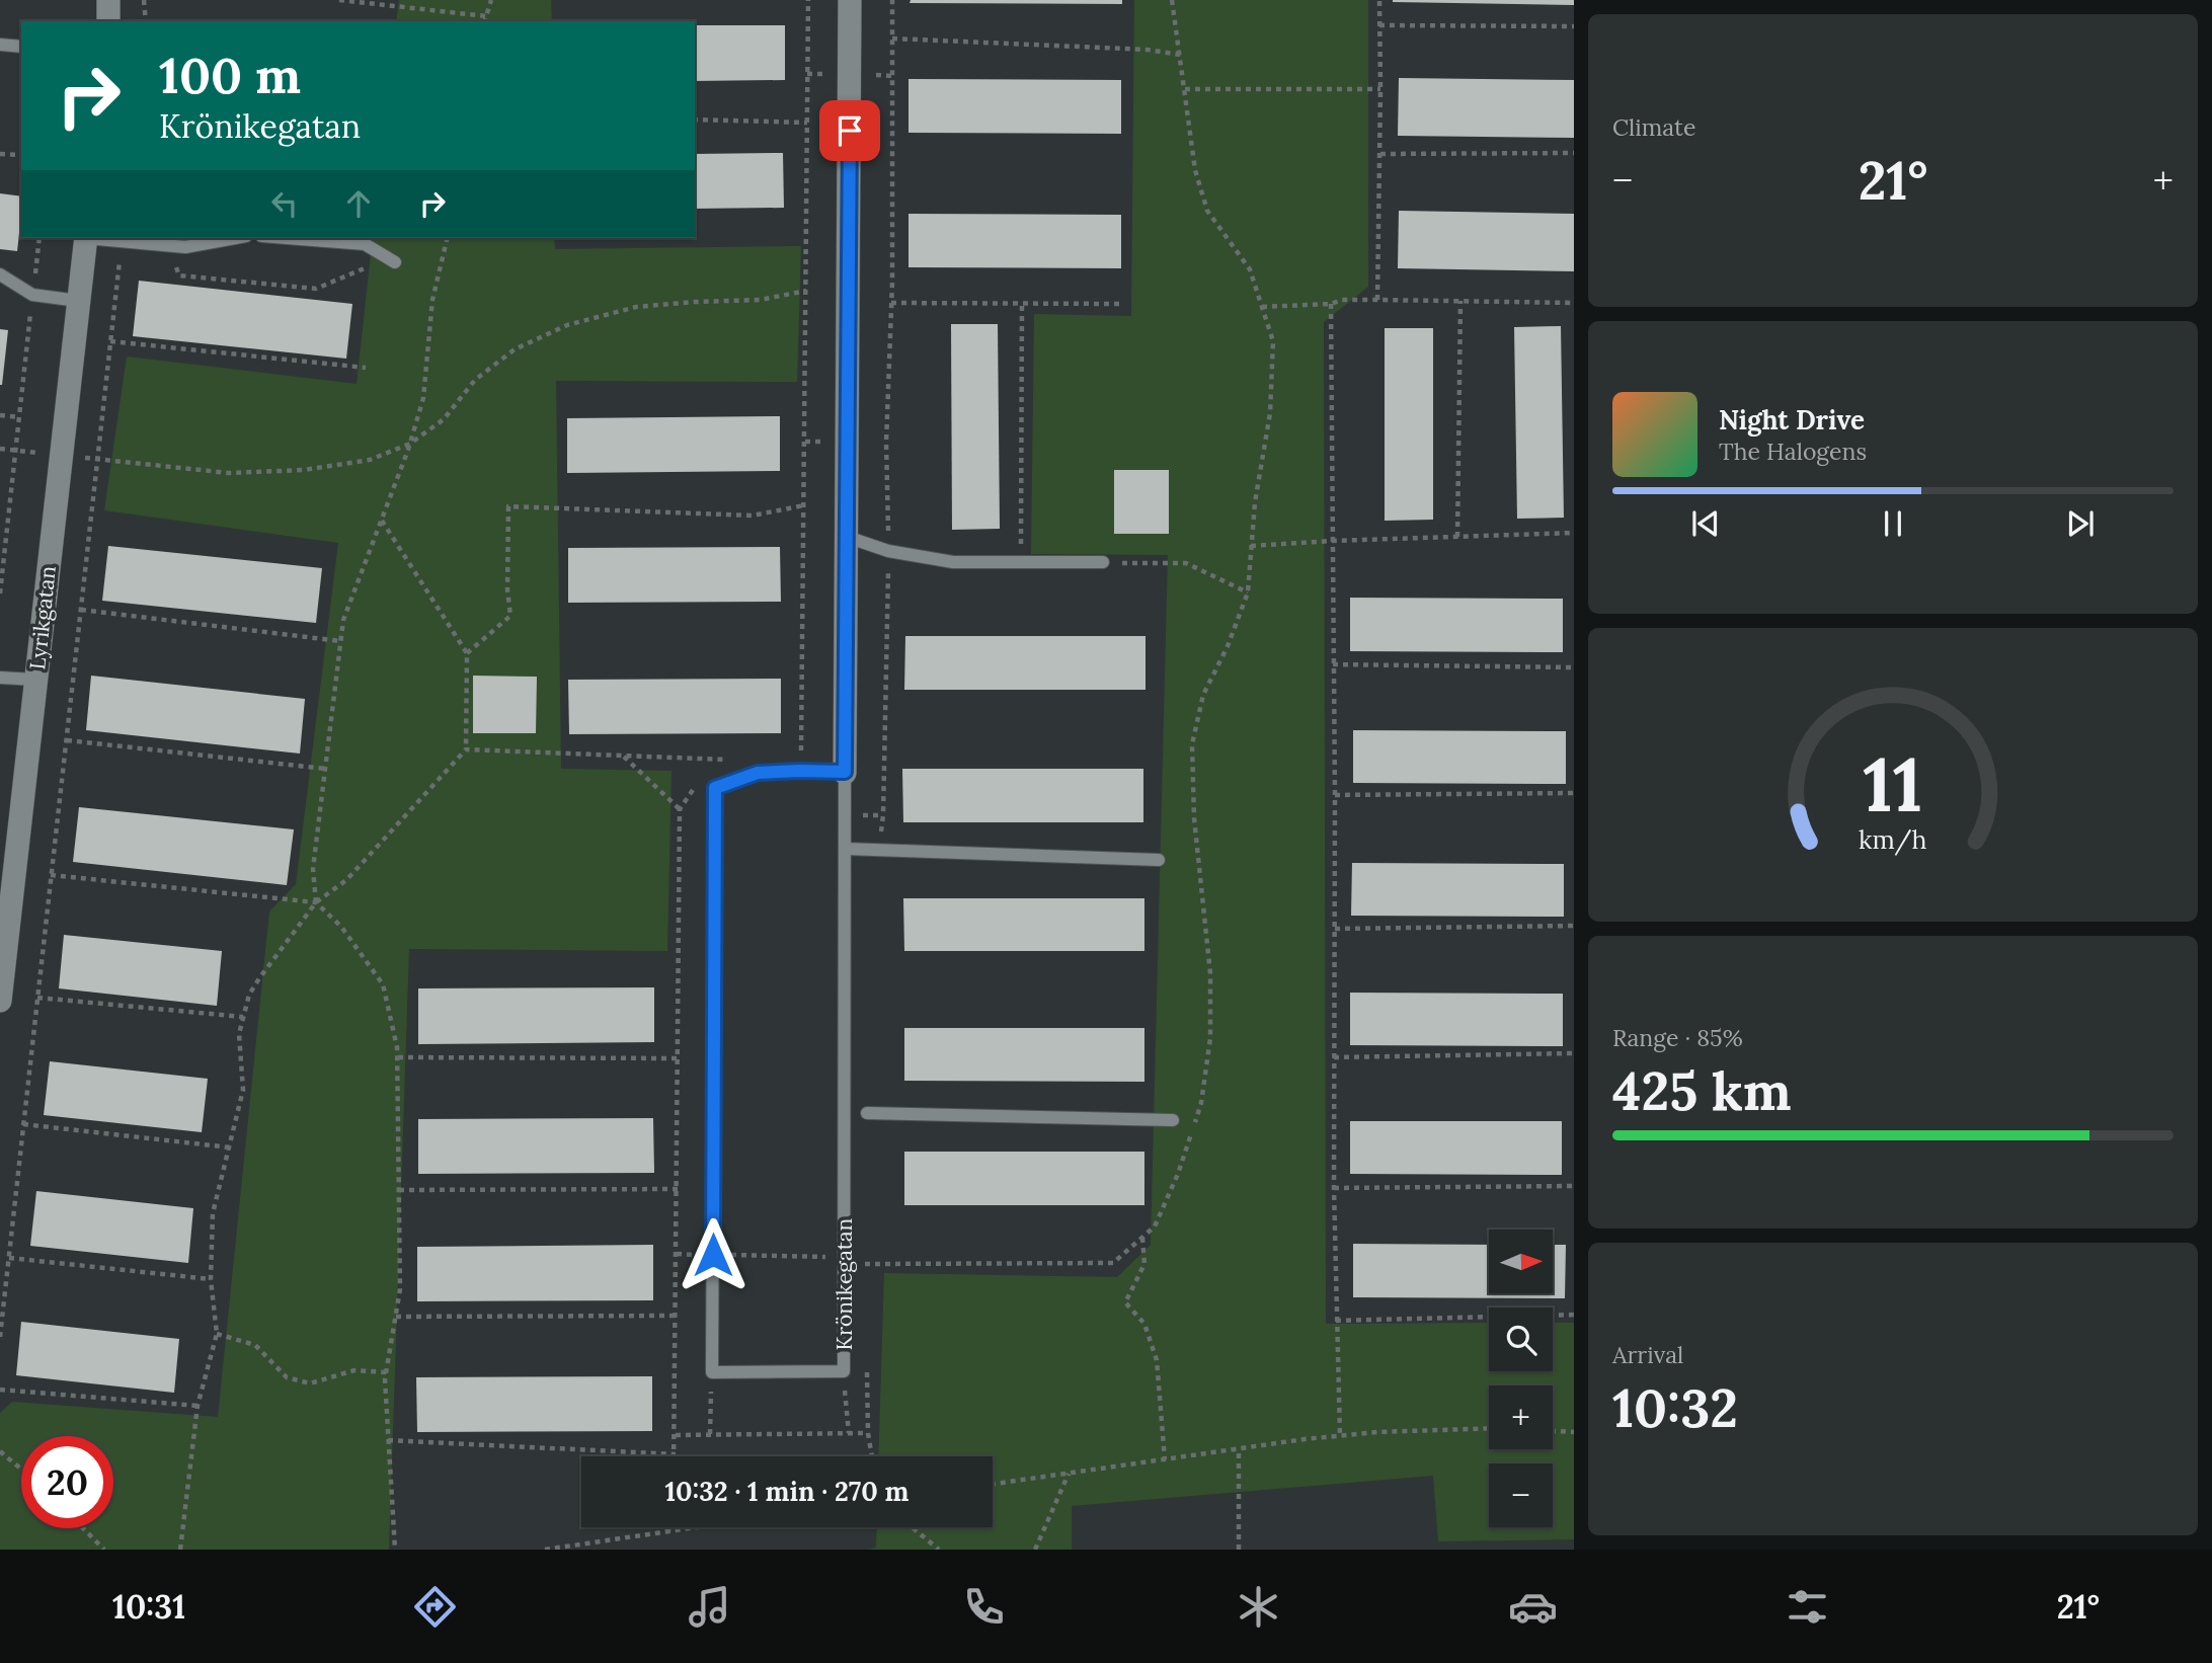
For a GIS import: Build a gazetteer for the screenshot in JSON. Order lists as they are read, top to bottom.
{
  "streets": {
    "street": ["Lyrikgatan", "Krönikegatan"]
  },
  "north": "right",
  "page": {
    "tile": [
      "Climate",
      ["Range · 85%", "425 km"],
      ["Arrival", "10:32"]
    ],
    "turn": ["100 m", "Krönikegatan"],
    "heat": ["−", "21°", "+"],
    "song": ["Night Drive", "The Halogens"],
    "map_buttons": ["+", "−"],
    "limit": "20",
    "trip": "10:32 · 1 min · 270 m",
    "tabs": ["10:31", "21°"],
    "gauge": ["11", "km/h"]
  }
}
